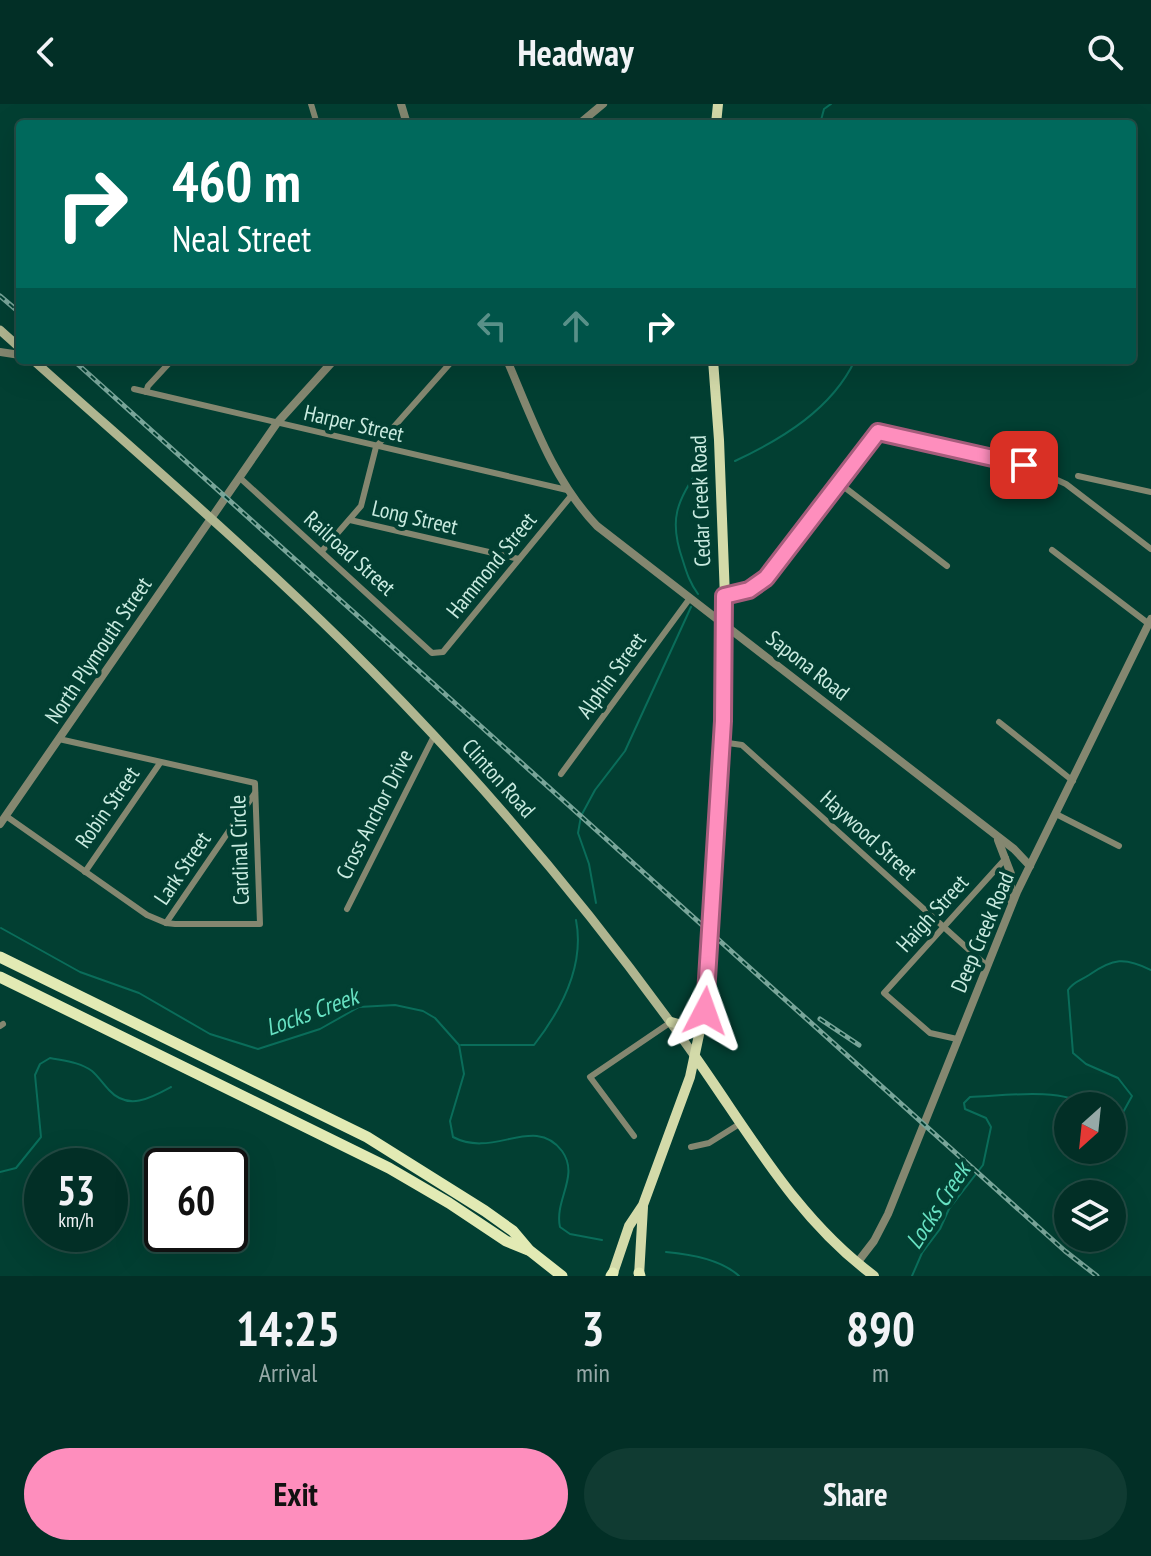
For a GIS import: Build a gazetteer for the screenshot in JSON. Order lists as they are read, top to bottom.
{
  "streets": {
    "main road": ["Cedar Creek Road", "Clinton Road"],
    "street": [
      "Harper Street",
      "Long Street",
      "Railroad Street",
      "Hammond Street",
      "North Plymouth Street",
      "Sapona Road",
      "Alphin Street",
      "Robin Street",
      "Cross Anchor Drive",
      "Haywood Street",
      "Cardinal Circle",
      "Lark Street",
      "Haigh Street",
      "Deep Creek Road"
    ]
  },
  "crossings": [
    ["Harper Street", "Hammond Street"],
    ["Harper Street", "North Plymouth Street"],
    ["Harper Street", "Sapona Road"],
    ["Cedar Creek Road", "Sapona Road"],
    ["Cedar Creek Road", "Clinton Road"],
    ["Cedar Creek Road", "Haywood Street"],
    ["Long Street", "Hammond Street"],
    ["Railroad Street", "Hammond Street"],
    ["Railroad Street", "North Plymouth Street"],
    ["Hammond Street", "Sapona Road"],
    ["North Plymouth Street", "Clinton Road"],
    ["North Plymouth Street", "Cardinal Circle"],
    ["Sapona Road", "Alphin Street"],
    ["Sapona Road", "Deep Creek Road"],
    ["Clinton Road", "Cross Anchor Drive"],
    ["Clinton Road", "Deep Creek Road"],
    ["Robin Street", "Cardinal Circle"],
    ["Haywood Street", "Haigh Street"],
    ["Haywood Street", "Deep Creek Road"],
    ["Cardinal Circle", "Lark Street"],
    ["Haigh Street", "Deep Creek Road"]
  ],
  "water": ["Locks Creek"],
  "north": "bottom left",
  "page": {
    "header": "Headway",
    "turn": ["460 m", "Neal Street"],
    "speed": "53 km/h",
    "limit": "60",
    "eta": [
      "14:25",
      "Arrival",
      "3",
      "min",
      "890",
      "m"
    ],
    "buttons": ["Exit", "Share"]
  }
}
